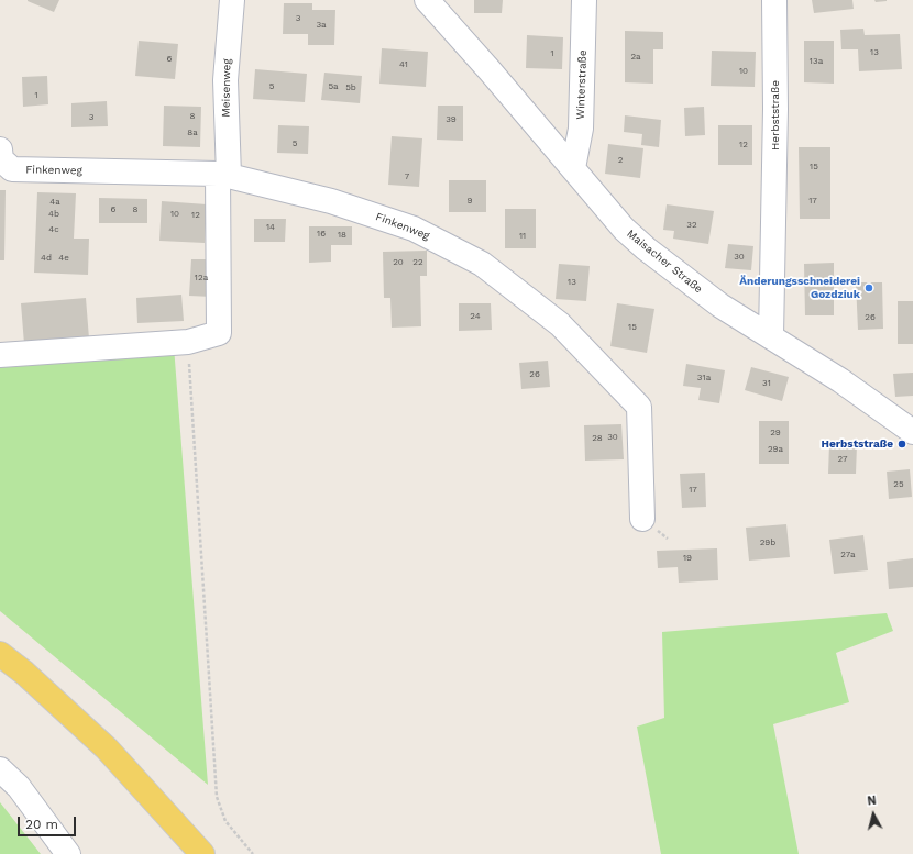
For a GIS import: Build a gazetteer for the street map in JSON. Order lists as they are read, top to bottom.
{
  "streets": {
    "street": [
      "Winterstraße",
      "Meisenweg",
      "Herbststraße",
      "Finkenweg",
      "Maisacher Straße"
    ]
  },
  "crossings": [
    ["Winterstraße", "Maisacher Straße"],
    ["Meisenweg", "Finkenweg"],
    ["Herbststraße", "Maisacher Straße"]
  ],
  "places": ["Änderungsschneiderei Gozdziuk", "Herbststraße"],
  "house_numbers": [
    "3",
    "3a",
    "13",
    "1",
    "2a",
    "6",
    "13a",
    "41",
    "10",
    "5",
    "5a",
    "5b",
    "1",
    "8",
    "3",
    "39",
    "8a",
    "5",
    "12",
    "2",
    "15",
    "7",
    "9",
    "17",
    "4a",
    "6",
    "8",
    "4b",
    "10",
    "12",
    "32",
    "14",
    "4c",
    "16",
    "18",
    "11",
    "30",
    "4d",
    "4e",
    "20",
    "22",
    "12a",
    "13",
    "24",
    "26",
    "15",
    "26",
    "31a",
    "31",
    "29",
    "30",
    "28",
    "29a",
    "27",
    "25",
    "17",
    "29b",
    "27a",
    "19"
  ],
  "scale_bar": "20 m",
  "north": "top"
}
